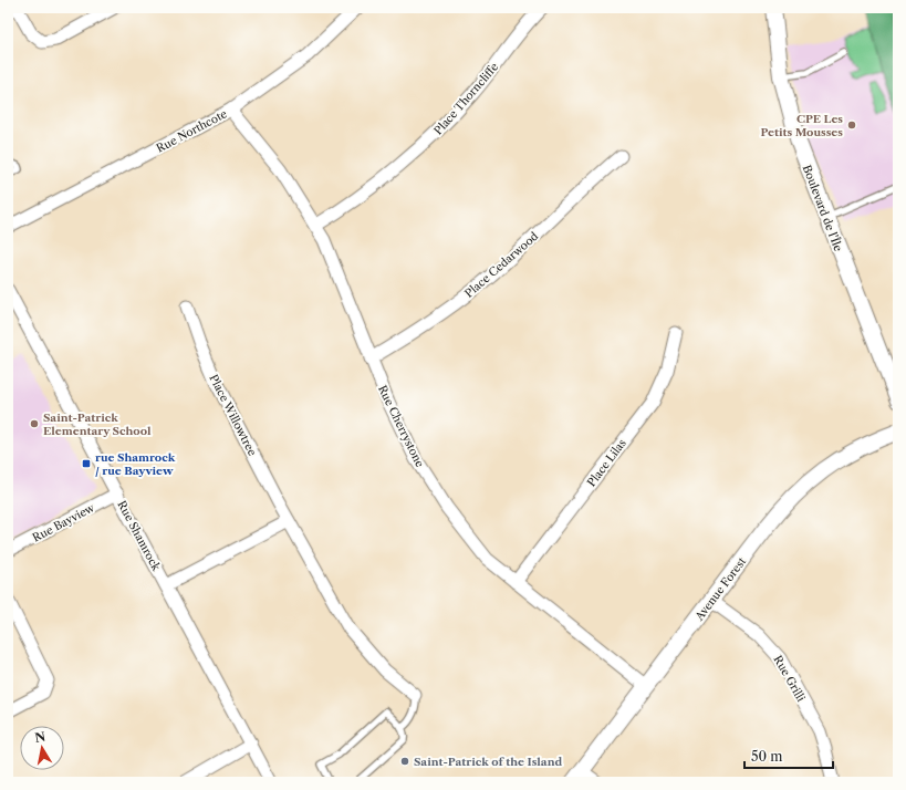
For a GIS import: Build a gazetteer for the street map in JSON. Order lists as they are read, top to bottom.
{
  "streets": {
    "street": [
      "Place Thorncliffe",
      "Rue Northcote",
      "Boulevard de l'Île",
      "Place Cedarwood",
      "Place Willowtree",
      "Rue Cherrystone",
      "Place Lilas",
      "Rue Bayview",
      "Rue Shamrock",
      "Avenue Forest",
      "Rue Grilli"
    ]
  },
  "crossings": [
    ["Place Thorncliffe", "Rue Cherrystone"],
    ["Rue Northcote", "Rue Cherrystone"],
    ["Place Cedarwood", "Rue Cherrystone"],
    ["Rue Cherrystone", "Place Lilas"],
    ["Rue Cherrystone", "Avenue Forest"],
    ["Rue Bayview", "Rue Shamrock"],
    ["Avenue Forest", "Rue Grilli"]
  ],
  "places": {
    "other": ["CPE Les Petits Mousses", "Saint-Patrick Elementary School", "Saint-Patrick of the Island"],
    "transit": ["rue Shamrock / rue Bayview"]
  },
  "scale_bar": "50 m",
  "north": "top"
}
